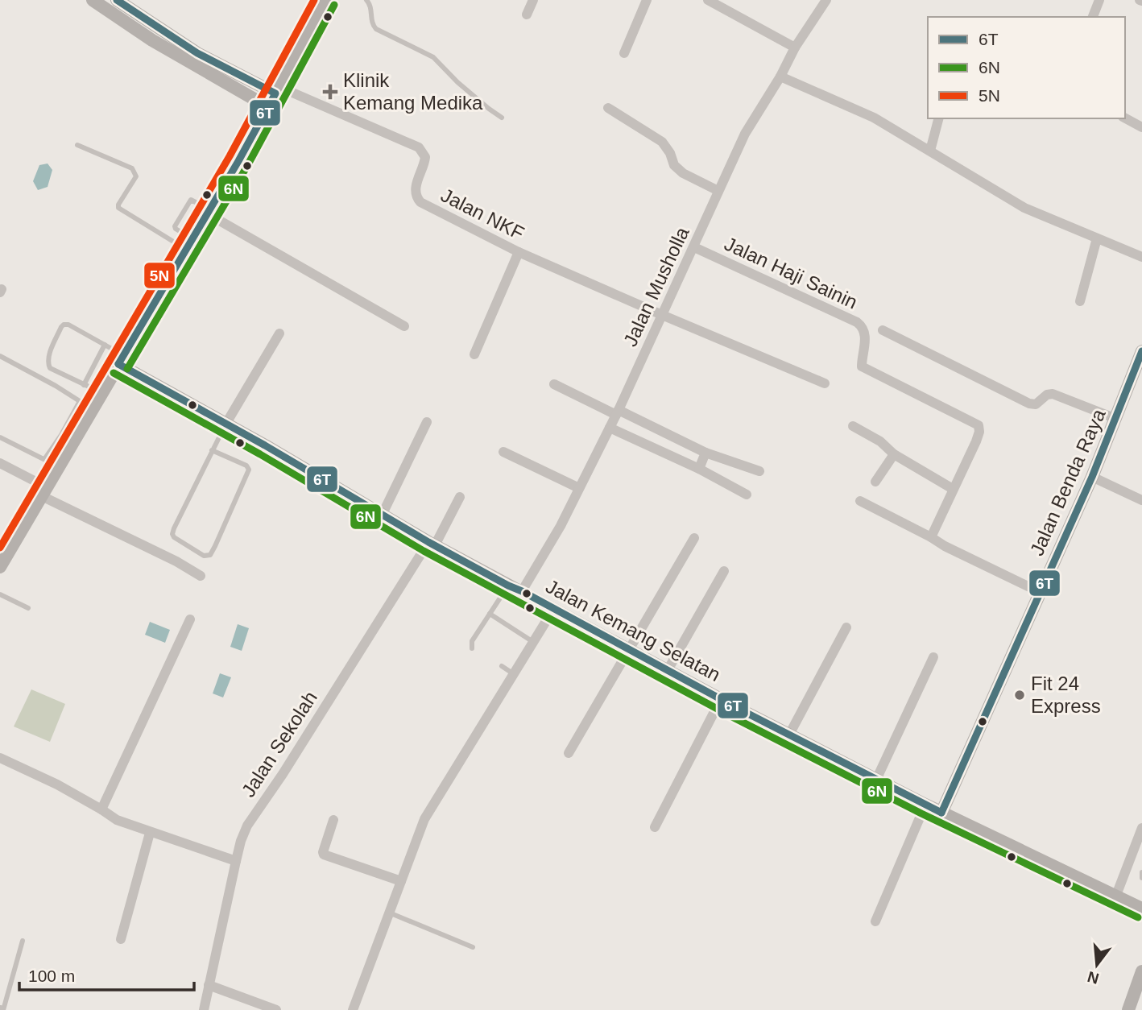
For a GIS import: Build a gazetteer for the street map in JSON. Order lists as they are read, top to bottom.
{
  "streets": {
    "street": [
      "Jalan NKF",
      "Jalan Haji Sainin",
      "Jalan Musholla",
      "Jalan Benda Raya",
      "Jalan Kemang Selatan",
      "Jalan Sekolah"
    ]
  },
  "crossings": [
    ["Jalan NKF", "Jalan Musholla"],
    ["Jalan Haji Sainin", "Jalan Musholla"],
    ["Jalan Musholla", "Jalan Kemang Selatan"],
    ["Jalan Benda Raya", "Jalan Kemang Selatan"],
    ["Jalan Kemang Selatan", "Jalan Sekolah"]
  ],
  "places": {
    "health": ["Klinik Kemang Medika"],
    "other": ["Fit 24 Express"]
  },
  "lines": ["transit line 6T", "transit line 5N", "transit line 6N"],
  "legend": ["6T", "6N", "5N"],
  "scale_bar": "100 m",
  "north": "bottom"
}
